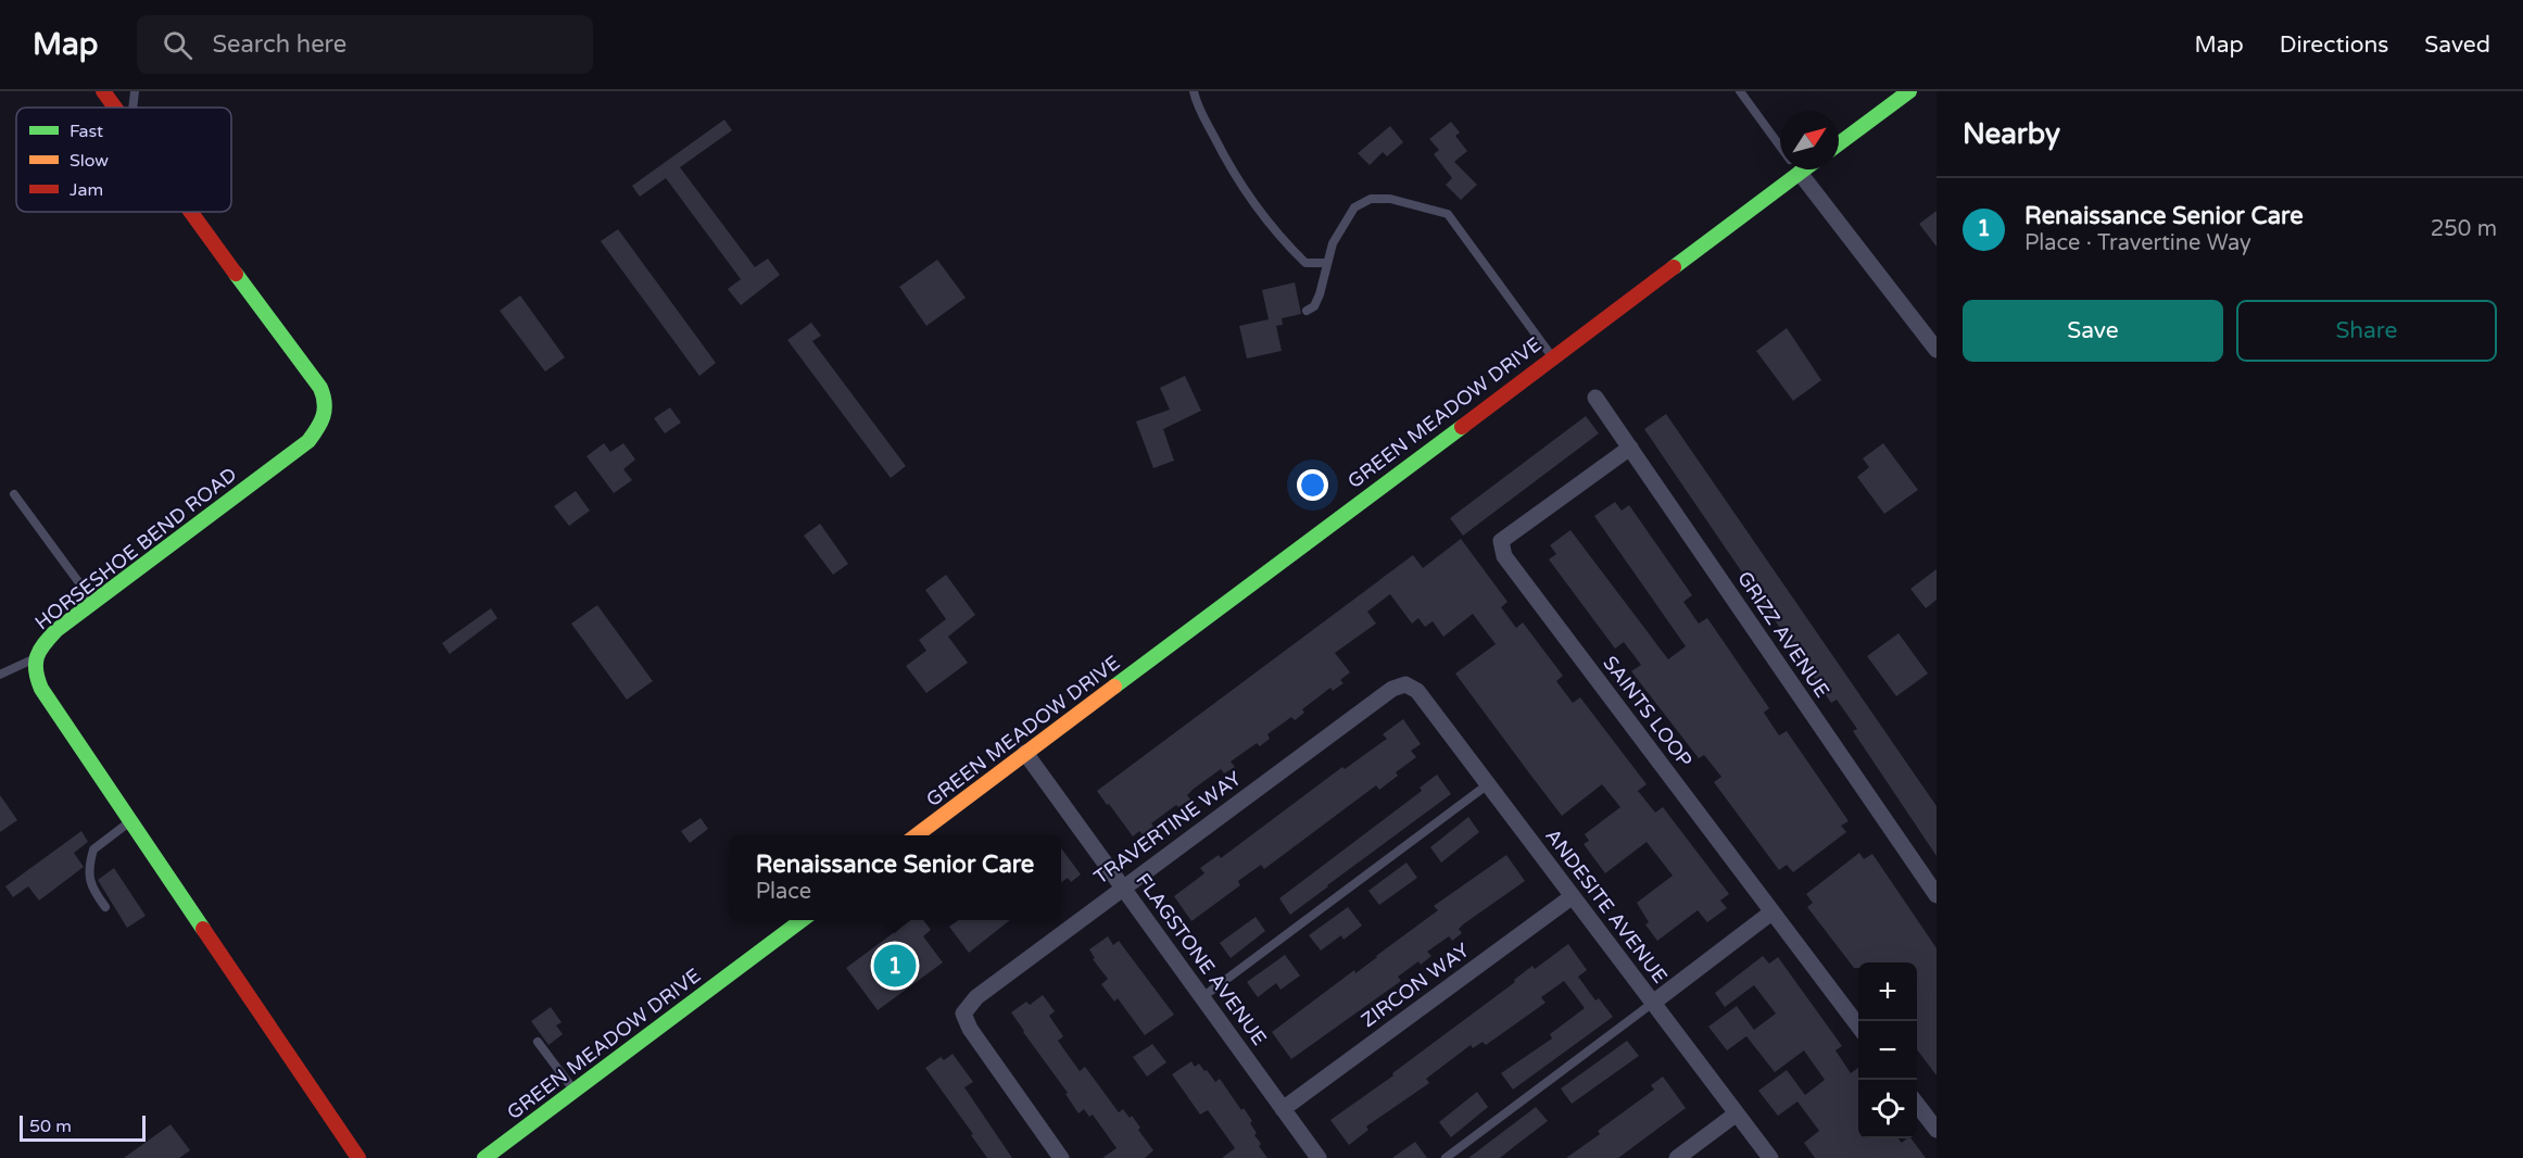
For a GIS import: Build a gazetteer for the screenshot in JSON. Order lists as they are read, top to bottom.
{
  "streets": {
    "main road": ["GREEN MEADOW DRIVE", "HORSESHOE BEND ROAD"],
    "street": [
      "GRIZZ AVENUE",
      "SAINTS LOOP",
      "TRAVERTINE WAY",
      "ANDESITE AVENUE",
      "FLAGSTONE AVENUE",
      "ZIRCON WAY"
    ]
  },
  "crossings": [
    ["GREEN MEADOW DRIVE", "FLAGSTONE AVENUE"],
    ["GRIZZ AVENUE", "SAINTS LOOP"],
    ["TRAVERTINE WAY", "ANDESITE AVENUE"],
    ["TRAVERTINE WAY", "FLAGSTONE AVENUE"],
    ["ANDESITE AVENUE", "ZIRCON WAY"],
    ["FLAGSTONE AVENUE", "ZIRCON WAY"]
  ],
  "legend": ["Fast", "Slow", "Jam"],
  "scale_bar": "50 m",
  "north": "top right",
  "page": {
    "header": "Map",
    "search": "Search here",
    "nav": ["Map", "Directions", "Saved"],
    "heading": "Nearby",
    "list": [
      {
        "mark": "1",
        "name": "Renaissance Senior Care",
        "note": "Place · Travertine Way",
        "value": "250 m"
      }
    ],
    "buttons": ["Save", "Share"],
    "popup": ["Renaissance Senior Care", "Place"],
    "pins": "1",
    "map_buttons": ["+", "−"],
    "scale": "50 m"
  }
}
